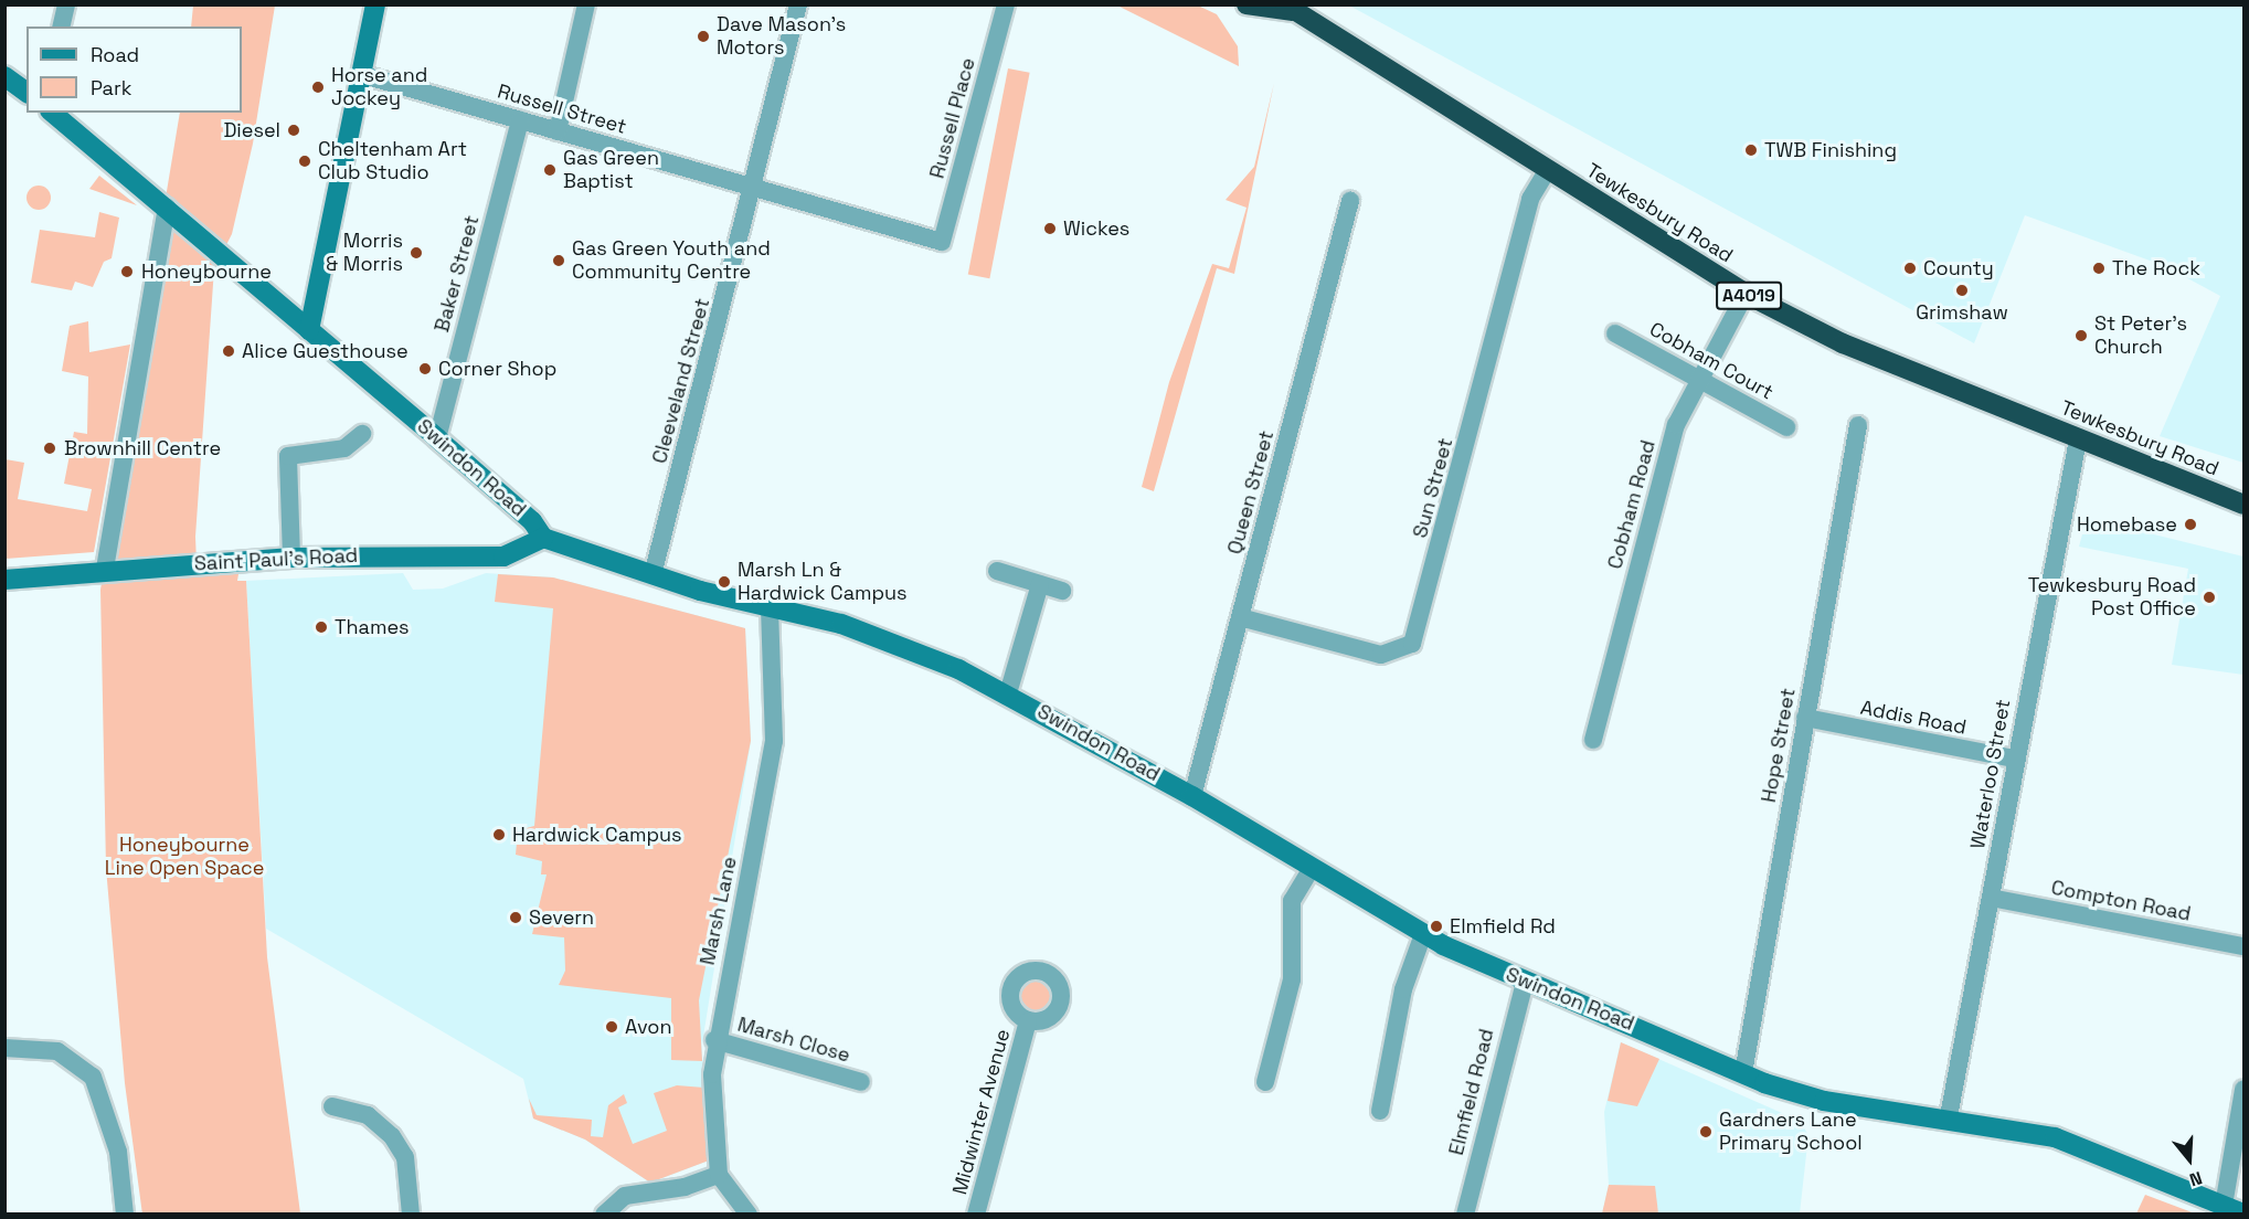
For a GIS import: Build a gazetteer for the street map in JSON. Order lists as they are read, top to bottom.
{
  "streets": {
    "highway": ["Tewkesbury Road", "A4019"],
    "street": [
      "Russell Street",
      "Russell Place",
      "Baker Street",
      "Cobham Court",
      "Cleeveland Street",
      "Swindon Road",
      "Sun Street",
      "Queen Street",
      "Cobham Road",
      "Saint Paul's Road",
      "Addis Road",
      "Hope Street",
      "Waterloo Street",
      "Compton Road",
      "Marsh Lane",
      "Marsh Close",
      "Elmfield Road",
      "Midwinter Avenue"
    ]
  },
  "crossings": [
    ["Russell Street", "Russell Place"],
    ["Russell Street", "Baker Street"],
    ["Russell Street", "Cleeveland Street"],
    ["Tewkesbury Road", "Sun Street"],
    ["Tewkesbury Road", "Cobham Road"],
    ["Tewkesbury Road", "Waterloo Street"],
    ["Baker Street", "Swindon Road"],
    ["Cobham Court", "Cobham Road"],
    ["Cleeveland Street", "Swindon Road"],
    ["Swindon Road", "Queen Street"],
    ["Swindon Road", "Saint Paul's Road"],
    ["Swindon Road", "Hope Street"],
    ["Swindon Road", "Waterloo Street"],
    ["Swindon Road", "Marsh Lane"],
    ["Swindon Road", "Elmfield Road"],
    ["Sun Street", "Queen Street"],
    ["Addis Road", "Hope Street"],
    ["Addis Road", "Waterloo Street"],
    ["Waterloo Street", "Compton Road"],
    ["Marsh Lane", "Marsh Close"]
  ],
  "parks": ["Honeybourne Line Open Space"],
  "places": [
    "Dave Mason's Motors",
    "Horse and Jockey",
    "Diesel",
    "TWB Finishing",
    "Cheltenham Art Club Studio",
    "Gas Green Baptist",
    "Wickes",
    "Morris & Morris",
    "Gas Green Youth and Community Centre",
    "County",
    "The Rock",
    "Honeybourne",
    "Grimshaw",
    "St Peter's Church",
    "Alice Guesthouse",
    "Corner Shop",
    "Brownhill Centre",
    "Homebase",
    "Marsh Ln & Hardwick Campus",
    "Tewkesbury Road Post Office",
    "Thames",
    "Hardwick Campus",
    "Severn",
    "Elmfield Rd",
    "Avon",
    "Gardners Lane Primary School"
  ],
  "legend": ["Road", "Park"],
  "north": "bottom"
}
